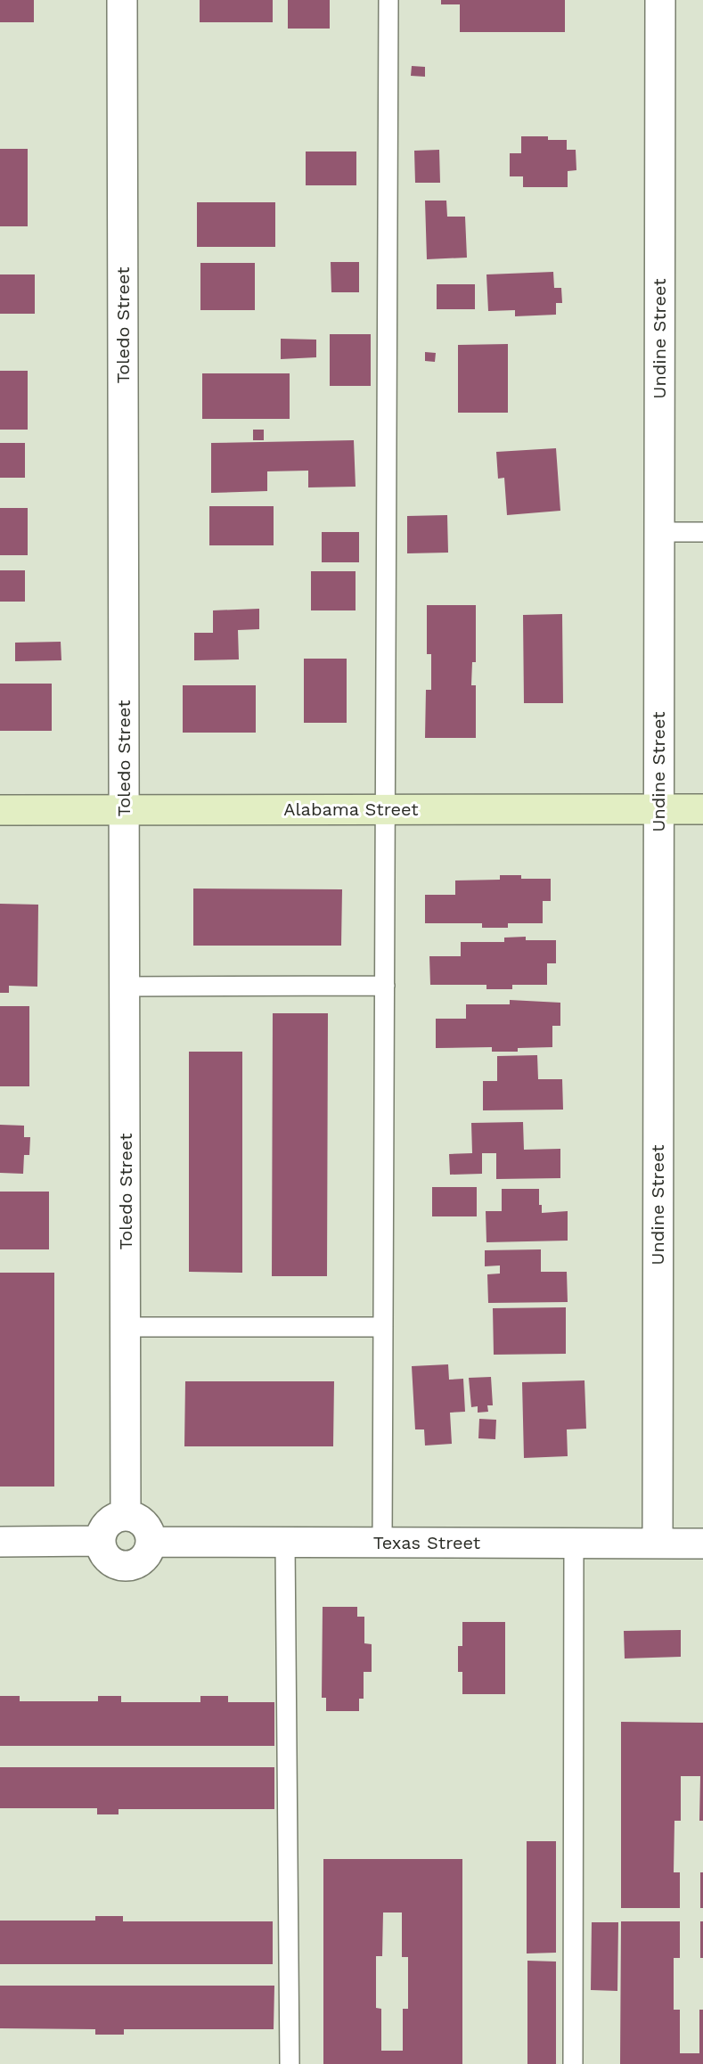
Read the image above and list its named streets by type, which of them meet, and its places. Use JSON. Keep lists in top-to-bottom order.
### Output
{
  "streets": {
    "main road": ["Alabama Street"],
    "street": ["Toledo Street", "Undine Street", "Texas Street"]
  },
  "crossings": [
    ["Toledo Street", "Alabama Street"],
    ["Toledo Street", "Texas Street"],
    ["Undine Street", "Alabama Street"],
    ["Undine Street", "Texas Street"]
  ]
}
